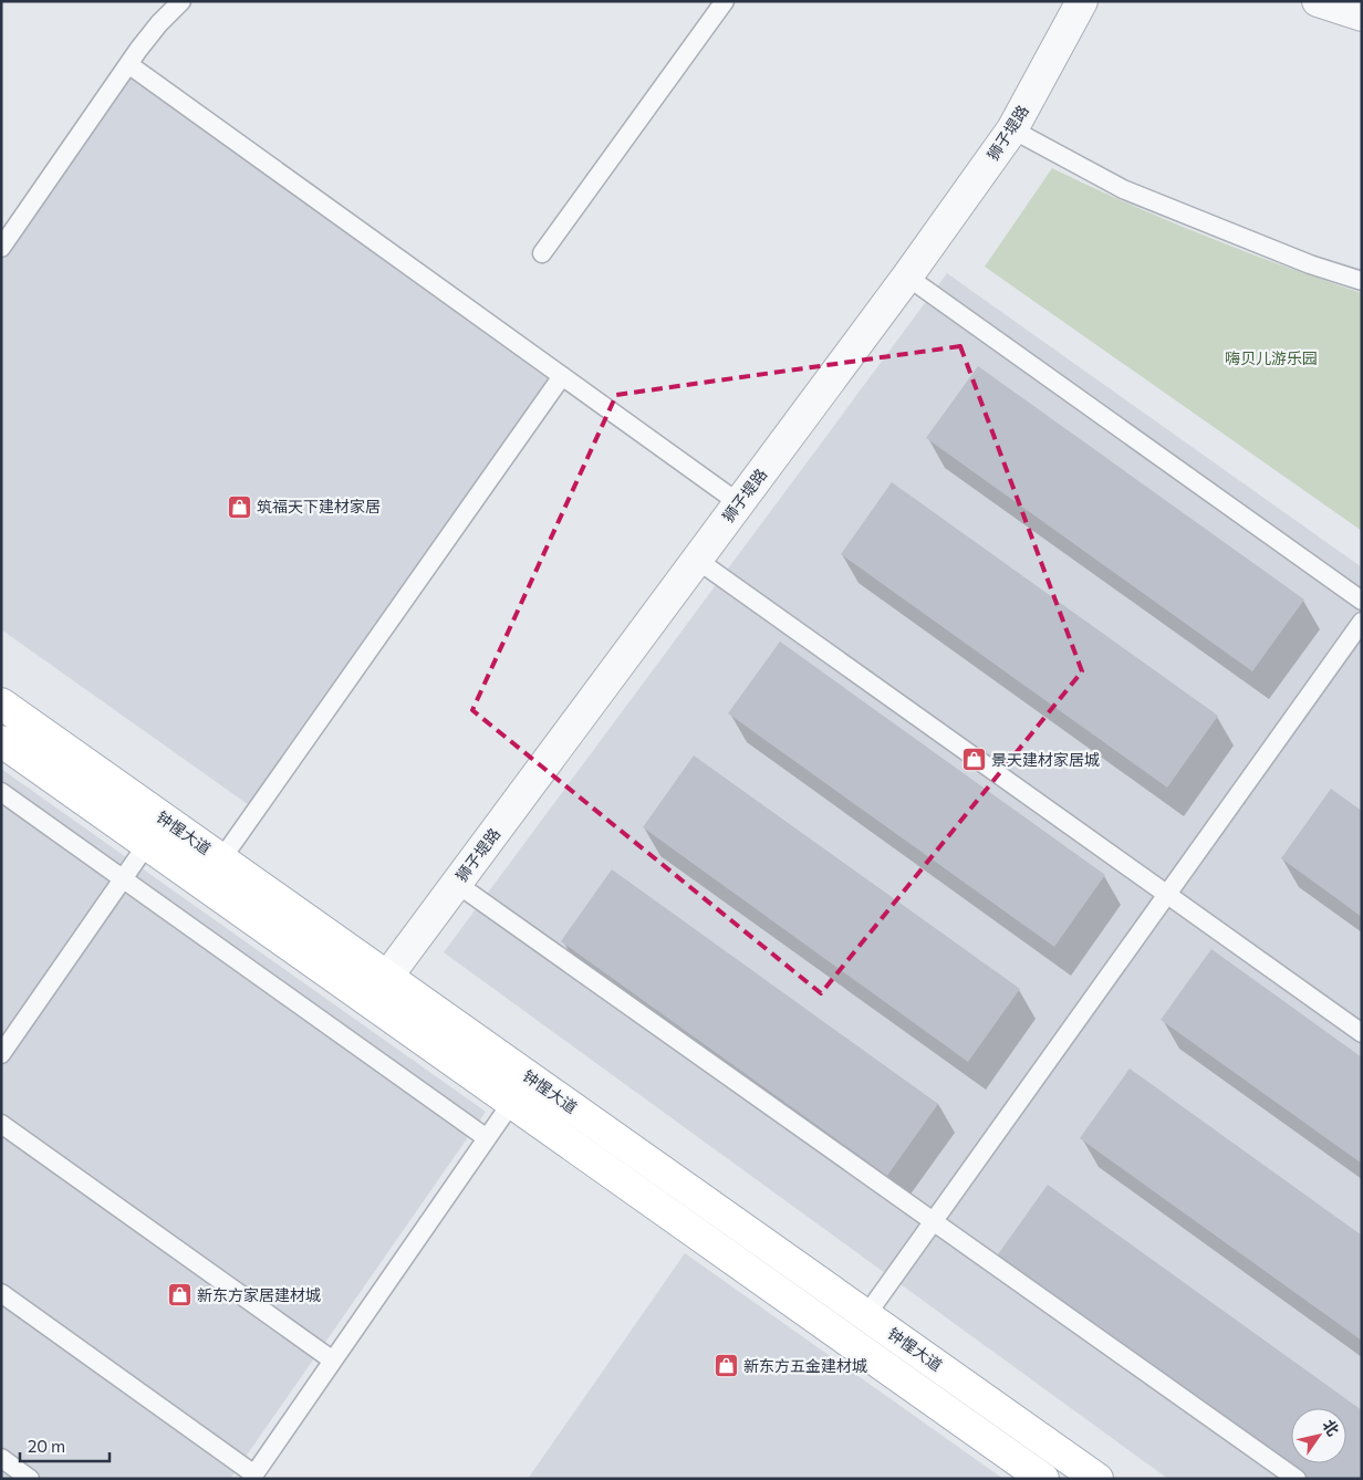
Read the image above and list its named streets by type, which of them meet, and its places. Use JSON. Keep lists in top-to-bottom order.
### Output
{
  "streets": {
    "main road": ["钟惺大道"],
    "street": ["狮子堤路"]
  },
  "crossings": [
    ["狮子堤路", "钟惺大道"]
  ],
  "parks": ["嗨贝儿游乐园"],
  "places": {
    "shop": [
      "筑福天下建材家居",
      "景天建材家居城",
      "新东方家居建材城",
      "新东方五金建材城"
    ]
  },
  "scale_bar": "20 m",
  "north": "top right"
}
